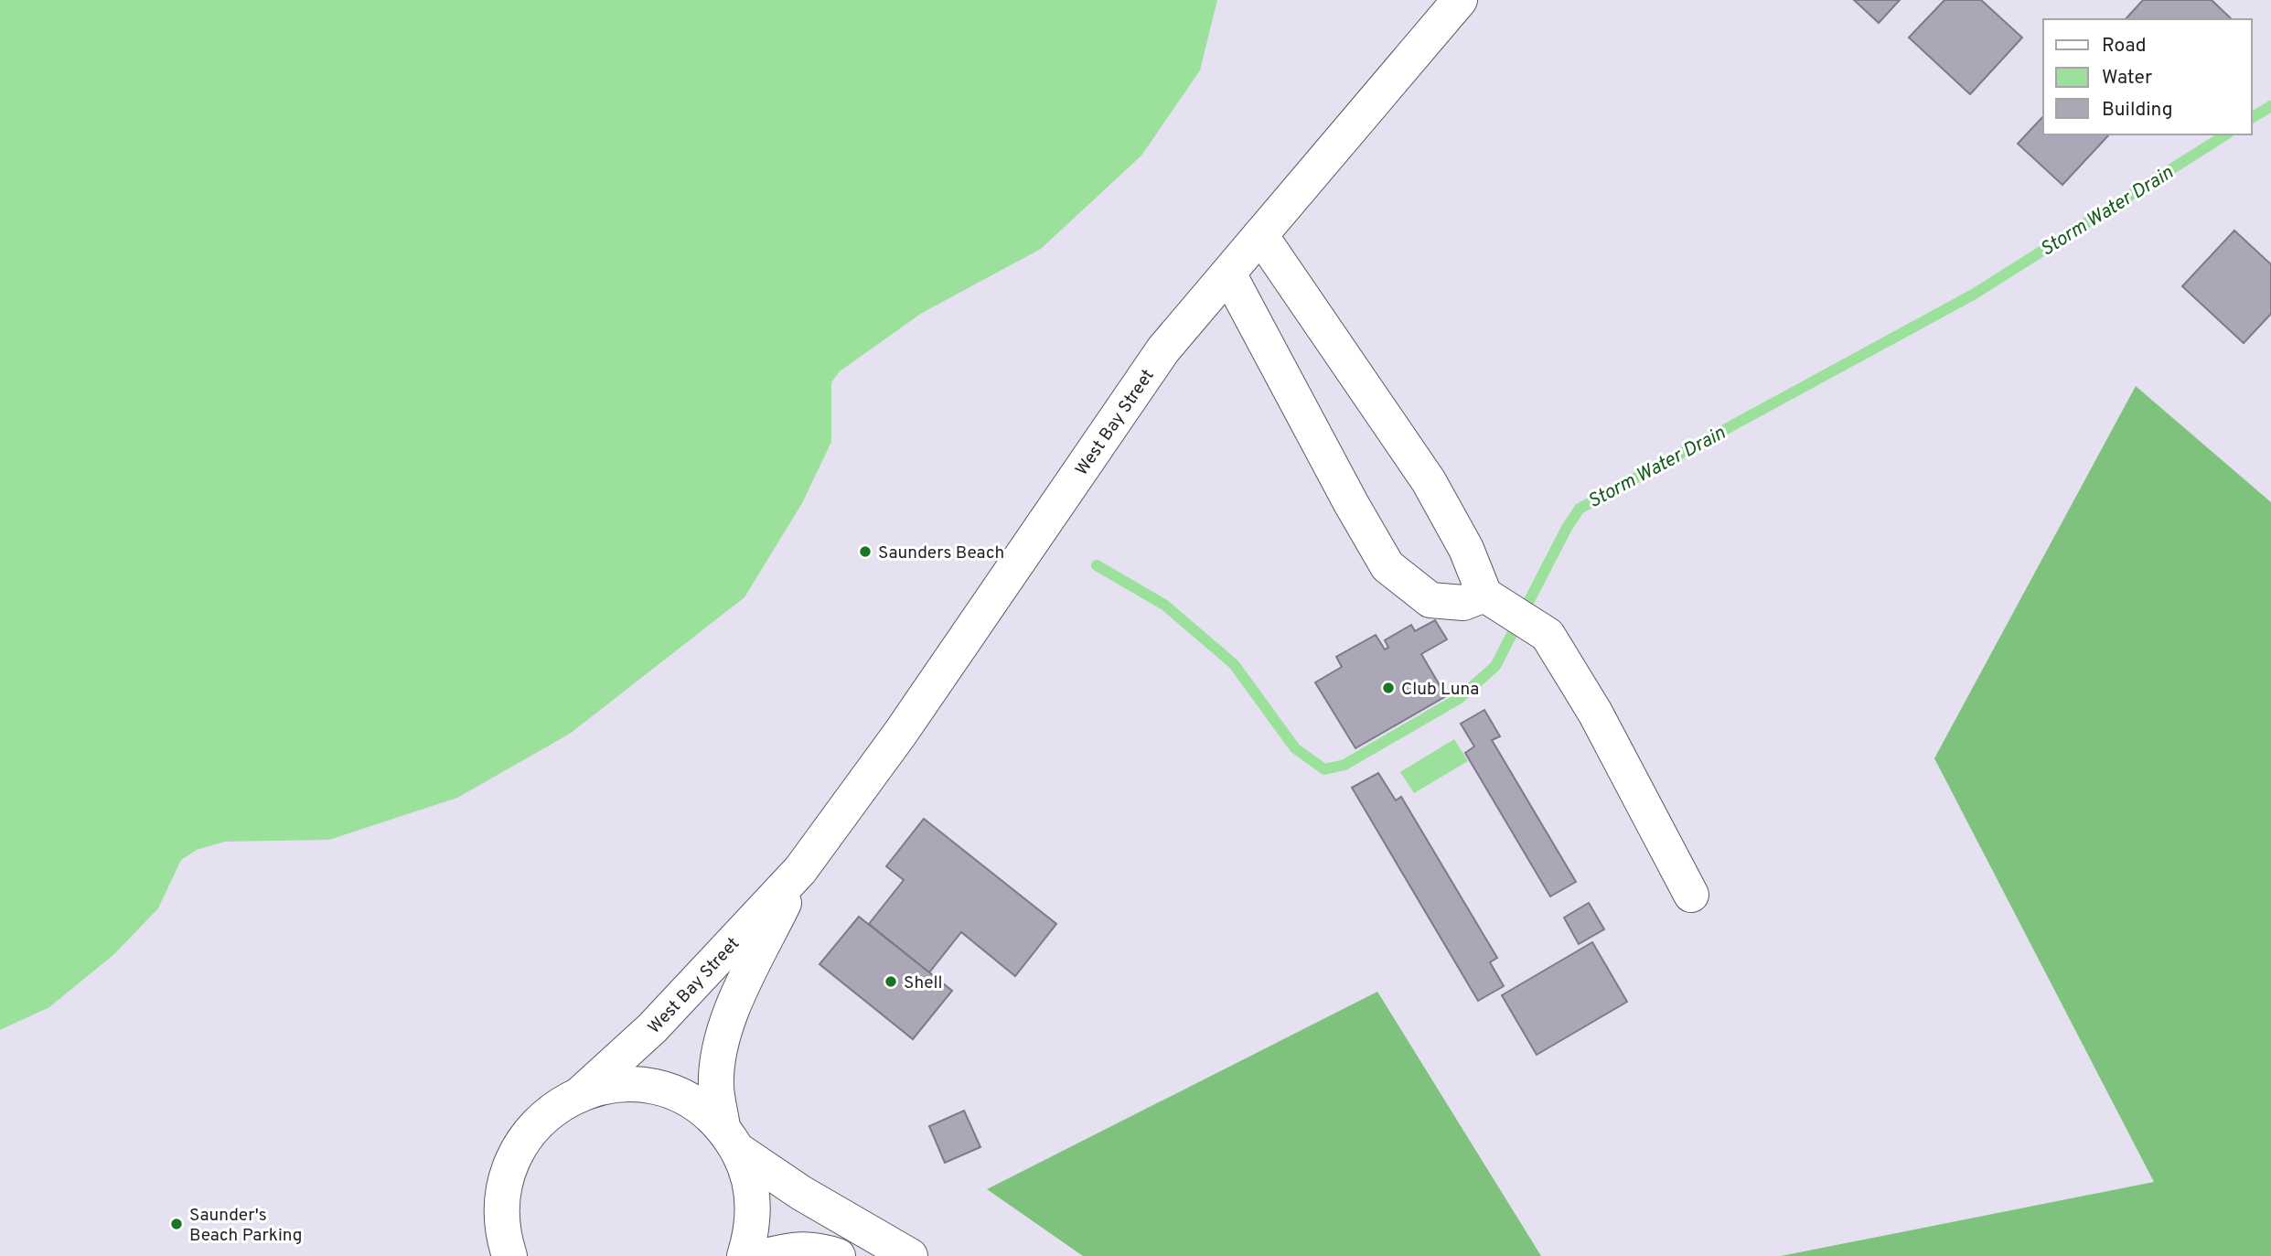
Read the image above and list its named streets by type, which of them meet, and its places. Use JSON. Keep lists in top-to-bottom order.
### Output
{
  "streets": {
    "main road": ["West Bay Street"]
  },
  "water": ["Storm Water Drain"],
  "places": [
    "Saunders Beach",
    "Club Luna",
    "Shell",
    "Saunder's Beach Parking"
  ],
  "legend": ["Road", "Water", "Building"]
}
